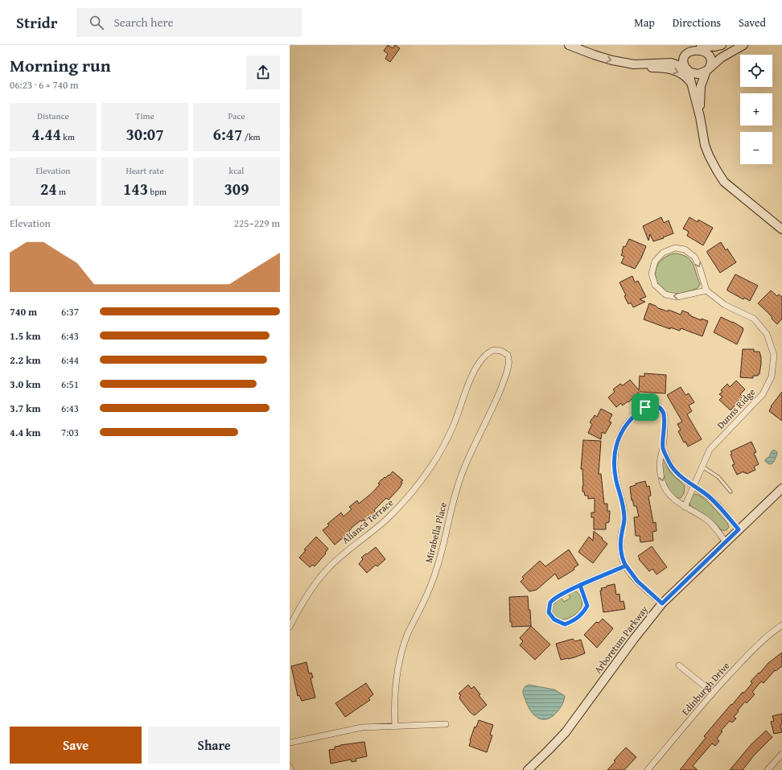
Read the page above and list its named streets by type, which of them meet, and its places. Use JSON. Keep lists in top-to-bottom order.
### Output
{
  "streets": {
    "street": [
      "Dunns Ridge",
      "Alianca Terrace",
      "Mirabella Place",
      "Arboretum Parkway",
      "Edinburgh Drive"
    ]
  },
  "crossings": [
    ["Alianca Terrace", "Mirabella Place"]
  ],
  "page": {
    "header": "Stridr",
    "search": "Search here",
    "nav": ["Map", "Directions", "Saved"],
    "heading": ["Morning run", "06:23 · 6 × 740 m"],
    "map_buttons": ["+", "−"],
    "stats": [
      ["Distance", "4.44 km"],
      ["Time", "30:07"],
      ["Pace", "6:47 /km"],
      ["Elevation", "24 m"],
      ["Heart rate", "143 bpm"],
      ["kcal", "309"]
    ],
    "chart": ["Elevation", "225–229 m"],
    "list": [
      {
        "name": "740 m",
        "note": "6:37"
      },
      {
        "name": "1.5 km",
        "note": "6:43"
      },
      {
        "name": "2.2 km",
        "note": "6:44"
      },
      {
        "name": "3.0 km",
        "note": "6:51"
      },
      {
        "name": "3.7 km",
        "note": "6:43"
      },
      {
        "name": "4.4 km",
        "note": "7:03"
      }
    ],
    "buttons": ["Save", "Share"]
  }
}
